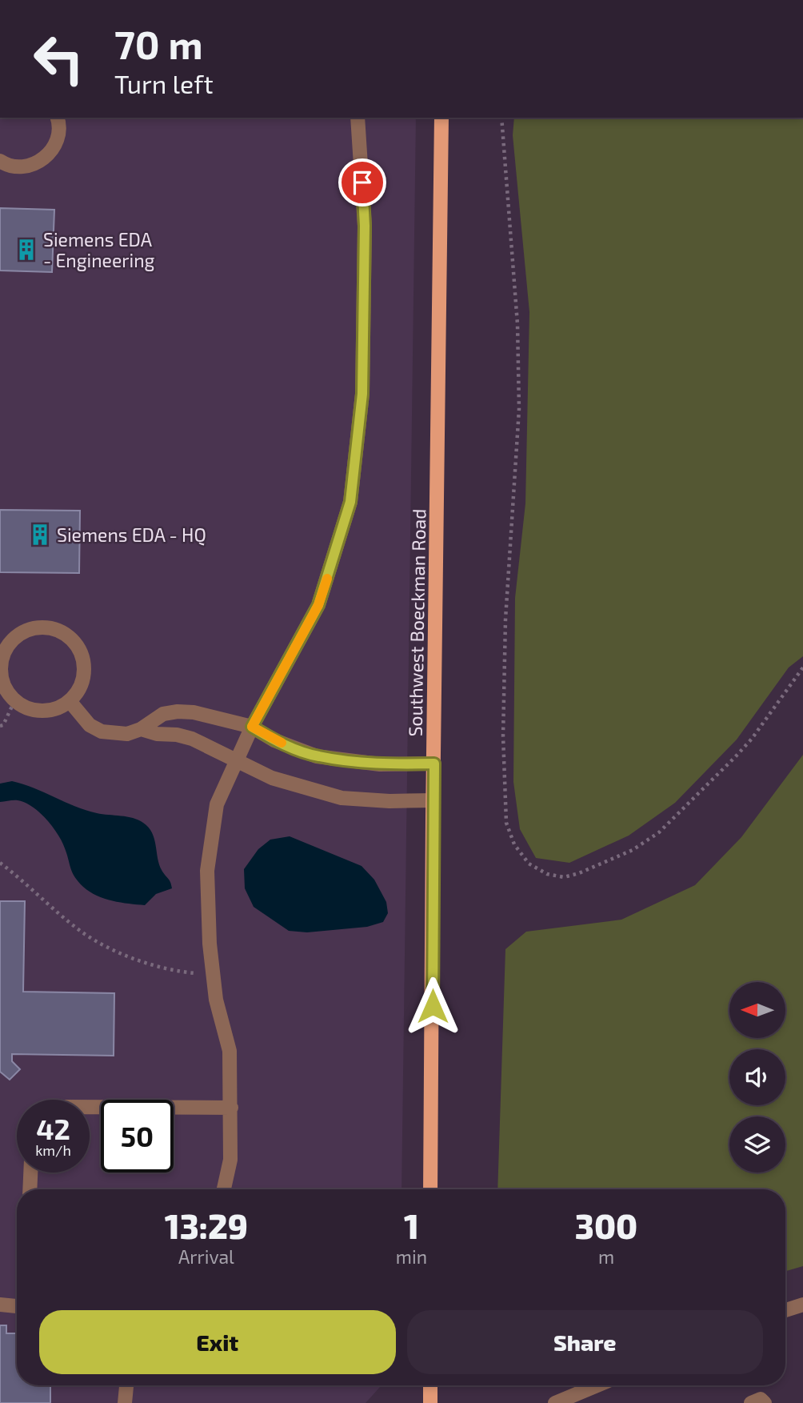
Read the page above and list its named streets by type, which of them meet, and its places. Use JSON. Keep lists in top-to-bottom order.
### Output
{
  "streets": {
    "main road": ["Southwest Boeckman Road"]
  },
  "places": {
    "building": ["Siemens EDA - Engineering", "Siemens EDA - HQ"]
  },
  "north": "left",
  "page": {
    "turn": ["70 m", "Turn left"],
    "speed": "42 km/h",
    "limit": "50",
    "eta": [
      "13:29",
      "Arrival",
      "1",
      "min",
      "300",
      "m"
    ],
    "buttons": ["Exit", "Share"]
  }
}
